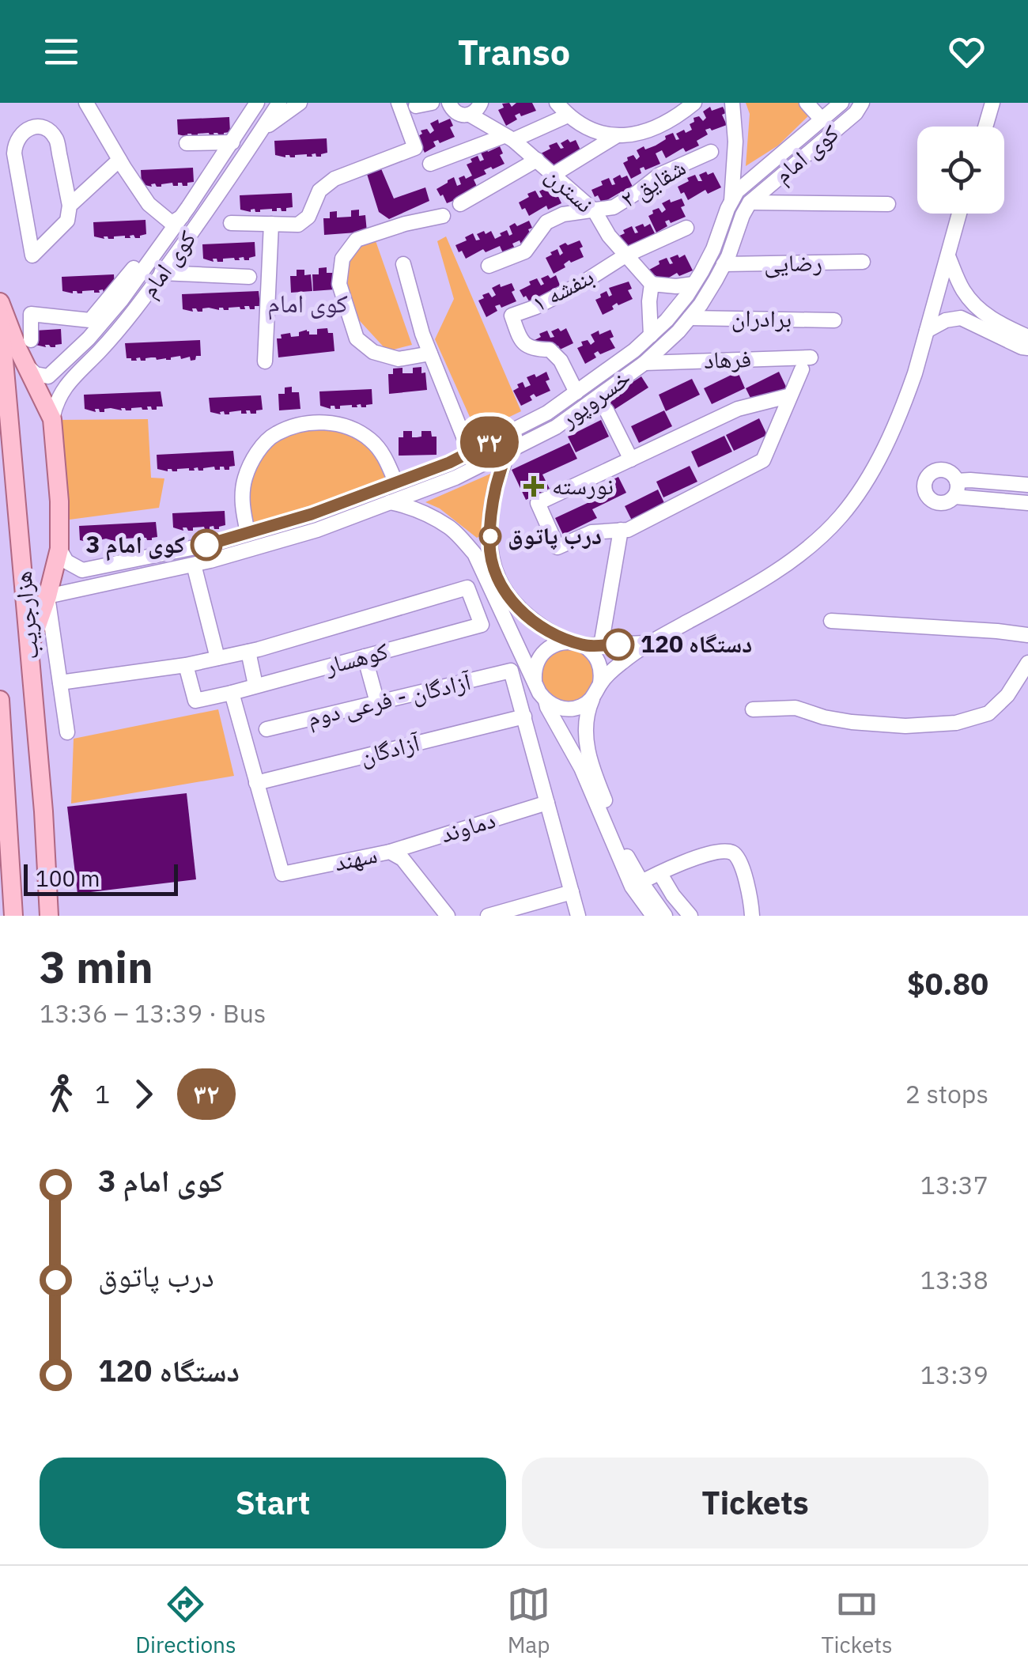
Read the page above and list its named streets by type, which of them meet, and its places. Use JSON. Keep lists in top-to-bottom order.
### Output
{
  "streets": {
    "main road": ["هزارجریب"],
    "street": [
      "کوی امام",
      "شقایق ۲",
      "نسترن",
      "رضایی",
      "بنفشه ۱",
      "برادران",
      "فرهاد",
      "خسروپور",
      "کوهسار",
      "آزادگان - فرعی دوم",
      "آزادگان",
      "دماوند",
      "سهند"
    ]
  },
  "crossings": [
    ["کوی امام", "خسروپور"],
    ["شقایق ۲", "نسترن"],
    ["نسترن", "بنفشه ۱"],
    ["رضایی", "خسروپور"],
    ["بنفشه ۱", "خسروپور"],
    ["برادران", "خسروپور"],
    ["فرهاد", "خسروپور"],
    ["آزادگان - فرعی دوم", "آزادگان"],
    ["آزادگان", "سهند"],
    ["دماوند", "سهند"]
  ],
  "districts": ["کوی امام"],
  "places": {
    "health": ["نورسته"],
    "other": ["درب پاتوق", "کوی امام 3", "120 دستگاه"]
  },
  "lines": ["bus line ۳۲"],
  "scale_bar": "100 m",
  "page": {
    "header": "Transo",
    "on_map": "۳۲",
    "scale": "100 m",
    "heading": ["3 min", "13:36 – 13:39 · Bus", "$0.80"],
    "legs": ["1", "۳۲", "2 stops"],
    "list": [
      {
        "name": "کوی امام 3",
        "value": "13:37"
      },
      {
        "name": "درب پاتوق",
        "value": "13:38"
      },
      {
        "name": "120 دستگاه",
        "value": "13:39"
      }
    ],
    "buttons": ["Start", "Tickets"],
    "tabs": ["Directions", "Map", "Tickets"]
  }
}
